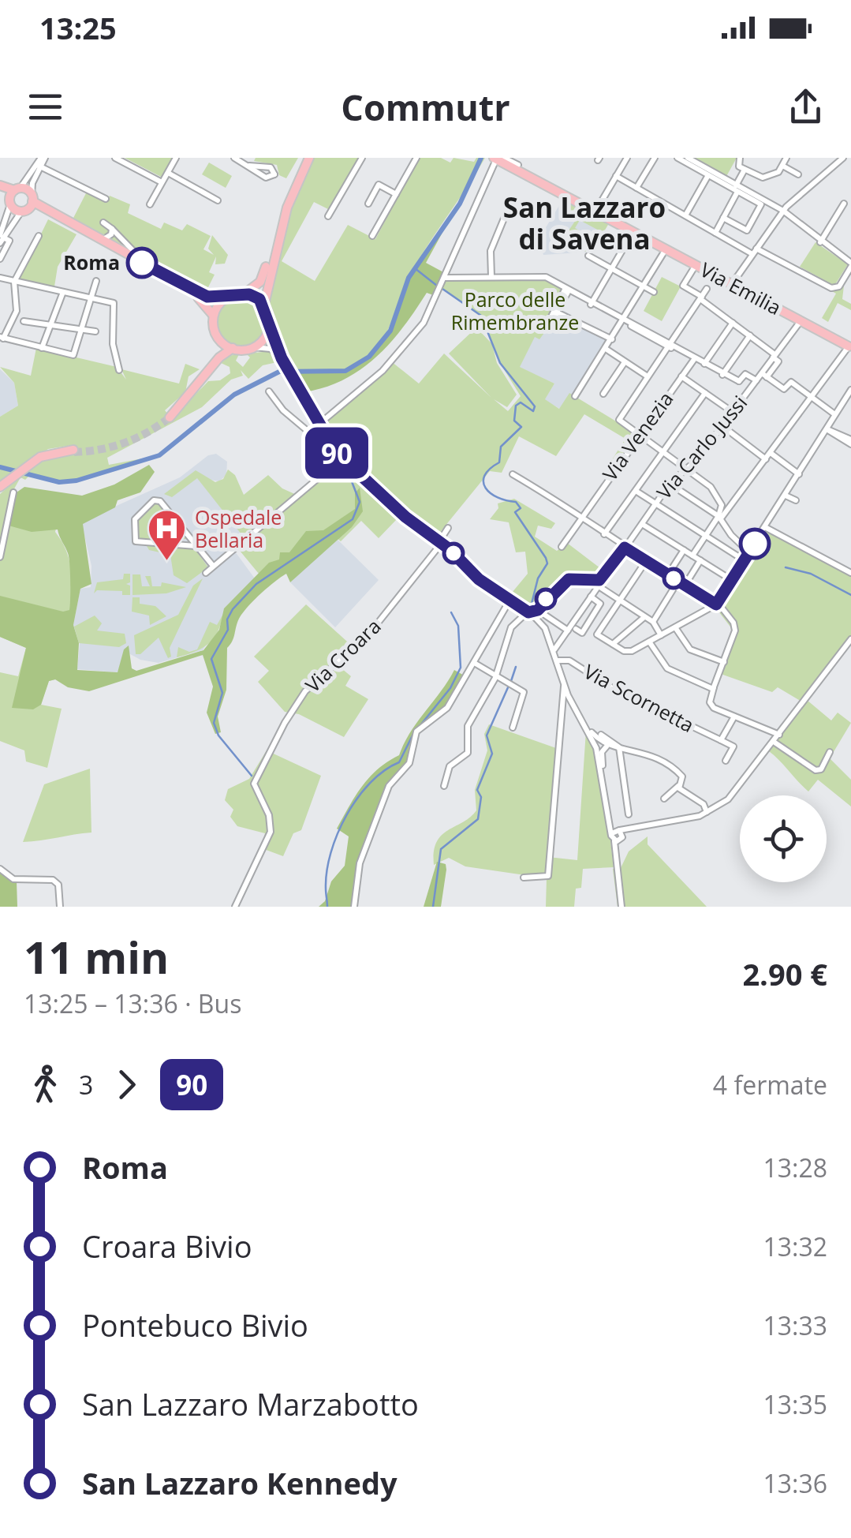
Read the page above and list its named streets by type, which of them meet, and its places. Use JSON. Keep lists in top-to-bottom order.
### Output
{
  "streets": {
    "main road": ["Via Emilia"],
    "street": [
      "Via Venezia",
      "Via Carlo Jussi",
      "Via Croara",
      "Via Scornetta"
    ]
  },
  "crossings": [
    ["Via Emilia", "Via Carlo Jussi"]
  ],
  "districts": ["San Lazzaro di Savena"],
  "parks": ["Parco delle Rimembranze"],
  "places": {
    "other": ["Roma"],
    "hospital": ["Ospedale Bellaria"]
  },
  "lines": ["bus line 90"],
  "page": {
    "status": "13:25",
    "header": "Commutr",
    "on_map": "90",
    "heading": ["11 min", "13:25 – 13:36 · Bus", "2.90 €"],
    "legs": ["3", "90", "4 fermate"],
    "list": [
      {
        "name": "Roma",
        "value": "13:28"
      },
      {
        "name": "Croara Bivio",
        "value": "13:32"
      },
      {
        "name": "Pontebuco Bivio",
        "value": "13:33"
      },
      {
        "name": "San Lazzaro Marzabotto",
        "value": "13:35"
      },
      {
        "name": "San Lazzaro Kennedy",
        "value": "13:36"
      }
    ]
  }
}
